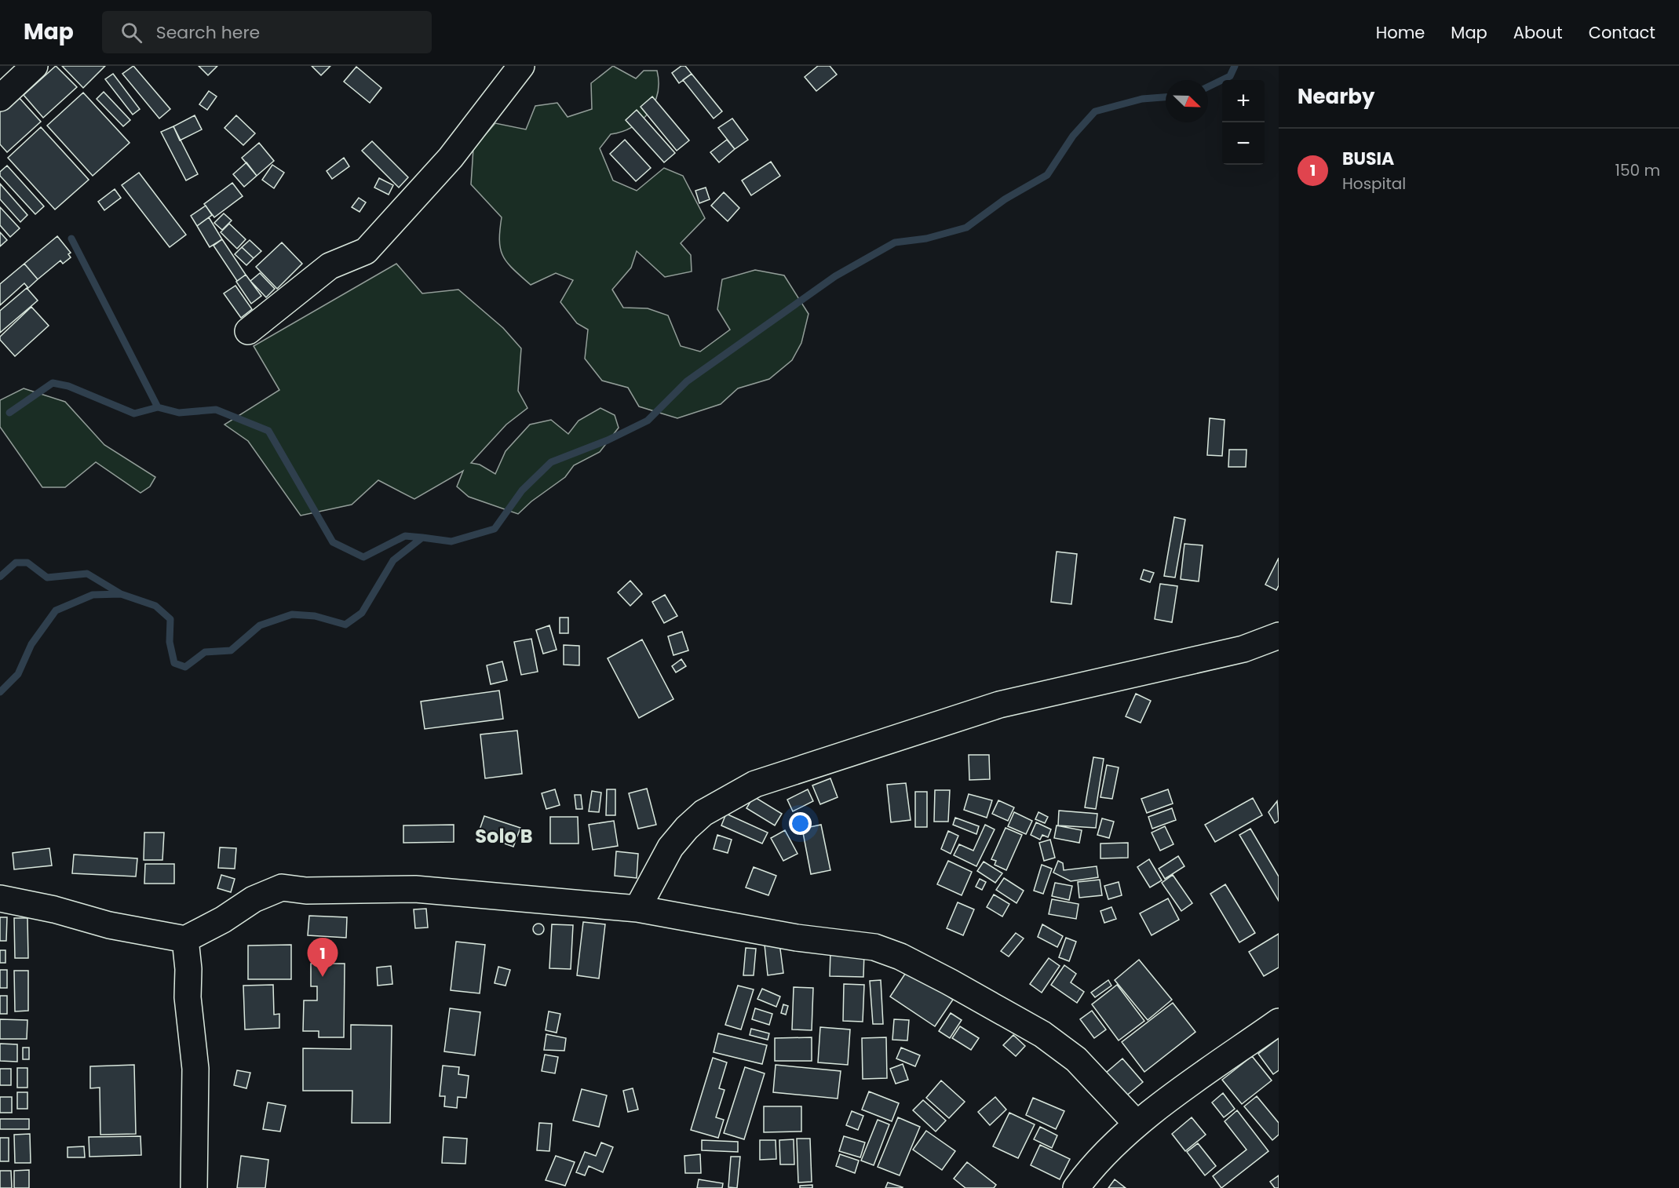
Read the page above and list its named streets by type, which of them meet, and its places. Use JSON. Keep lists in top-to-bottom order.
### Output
{
  "districts": ["Solo B"],
  "north": "bottom right",
  "page": {
    "header": "Map",
    "search": "Search here",
    "nav": [
      "Home",
      "Map",
      "About",
      "Contact"
    ],
    "heading": "Nearby",
    "map_buttons": ["+", "−"],
    "list": [
      {
        "mark": "1",
        "name": "BUSIA",
        "note": "Hospital",
        "value": "150 m"
      }
    ],
    "pins": "1"
  }
}
